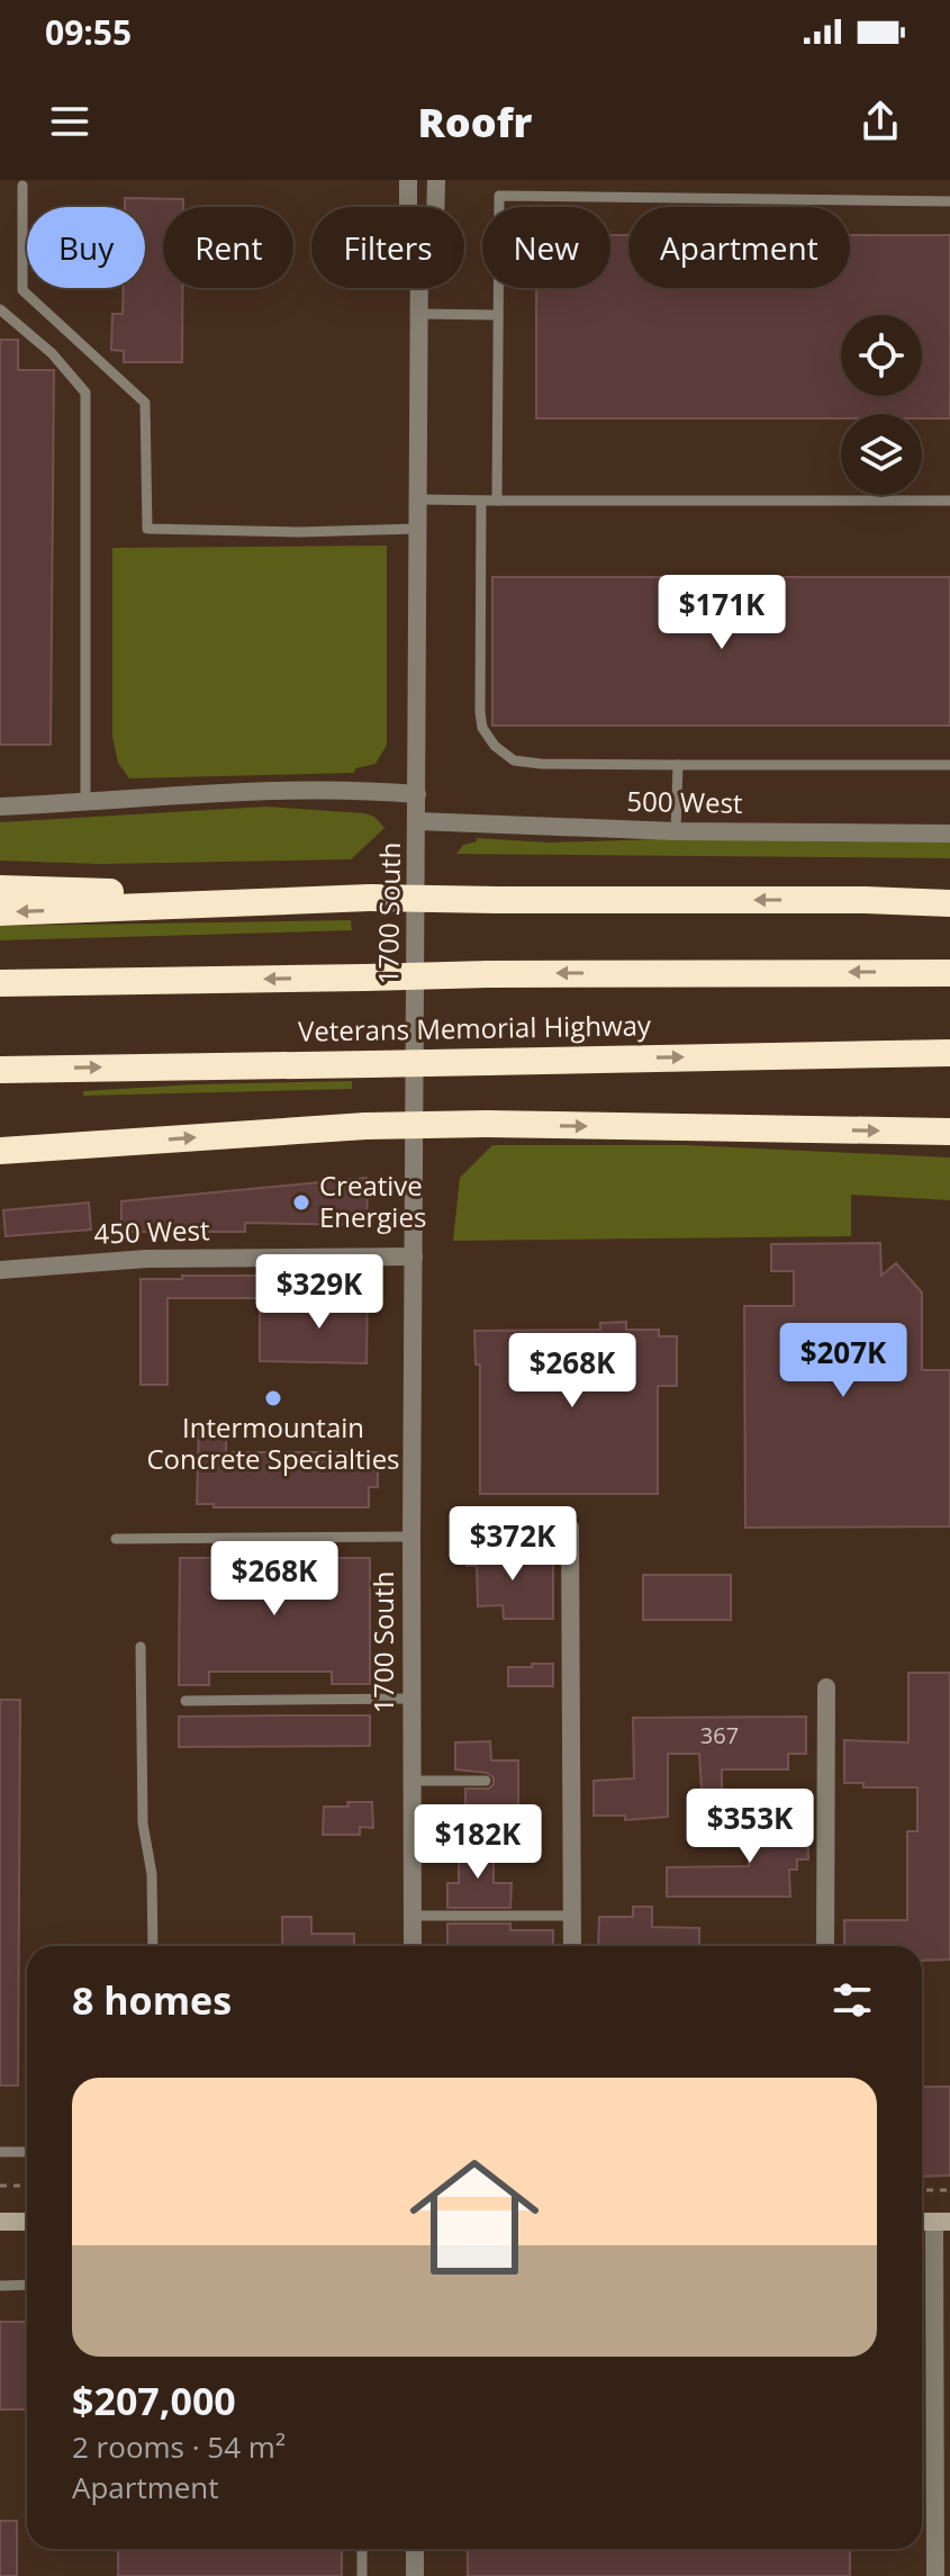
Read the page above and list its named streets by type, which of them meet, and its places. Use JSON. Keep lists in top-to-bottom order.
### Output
{
  "streets": {
    "highway": ["Veterans Memorial Highway"],
    "street": ["500 West", "1700 South", "450 West"]
  },
  "crossings": [
    ["500 West", "1700 South"],
    ["1700 South", "450 West"]
  ],
  "places": ["Creative Energies", "Intermountain Concrete Specialties"],
  "house_numbers": ["367"],
  "page": {
    "status": "09:55",
    "header": "Roofr",
    "chip": [
      "Buy",
      "Rent",
      "Filters",
      "New",
      "Apartment"
    ],
    "price": [
      "$171K",
      "$329K",
      "$207K",
      "$268K",
      "$372K",
      "$268K",
      "$353K",
      "$182K"
    ],
    "heading": "8 homes",
    "list": [
      {
        "name": "$207,000",
        "note": "2 rooms · 54 m² · Apartment"
      }
    ]
  }
}
